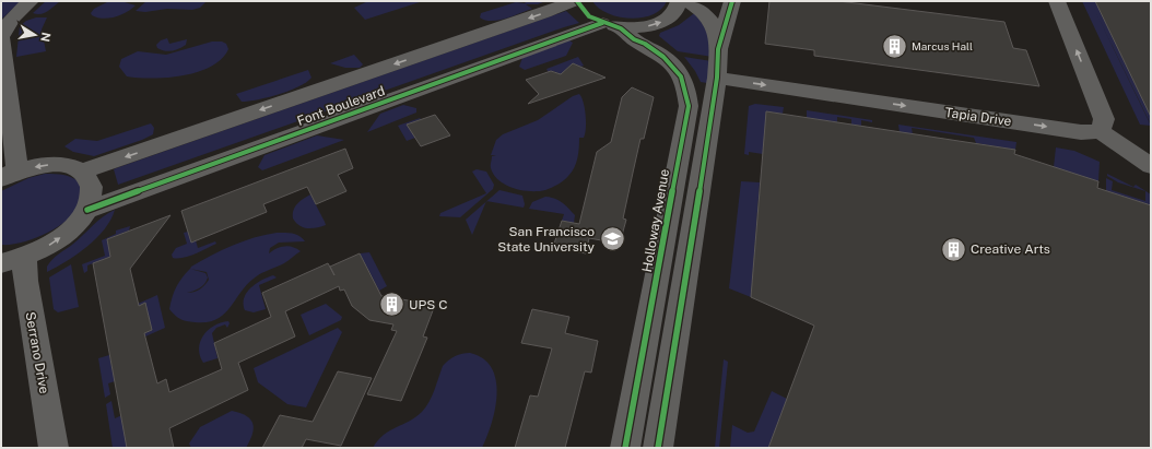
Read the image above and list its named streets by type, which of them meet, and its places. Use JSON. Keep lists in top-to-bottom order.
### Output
{
  "streets": {
    "street": [
      "Font Boulevard",
      "Tapia Drive",
      "Holloway Avenue",
      "Serrano Drive"
    ]
  },
  "crossings": [
    ["Font Boulevard", "Holloway Avenue"]
  ],
  "one_way": ["Tapia Drive"],
  "places": {
    "building": ["Marcus Hall", "Creative Arts", "UPS C"],
    "school or university": ["San Francisco State University"]
  },
  "north": "right"
}
